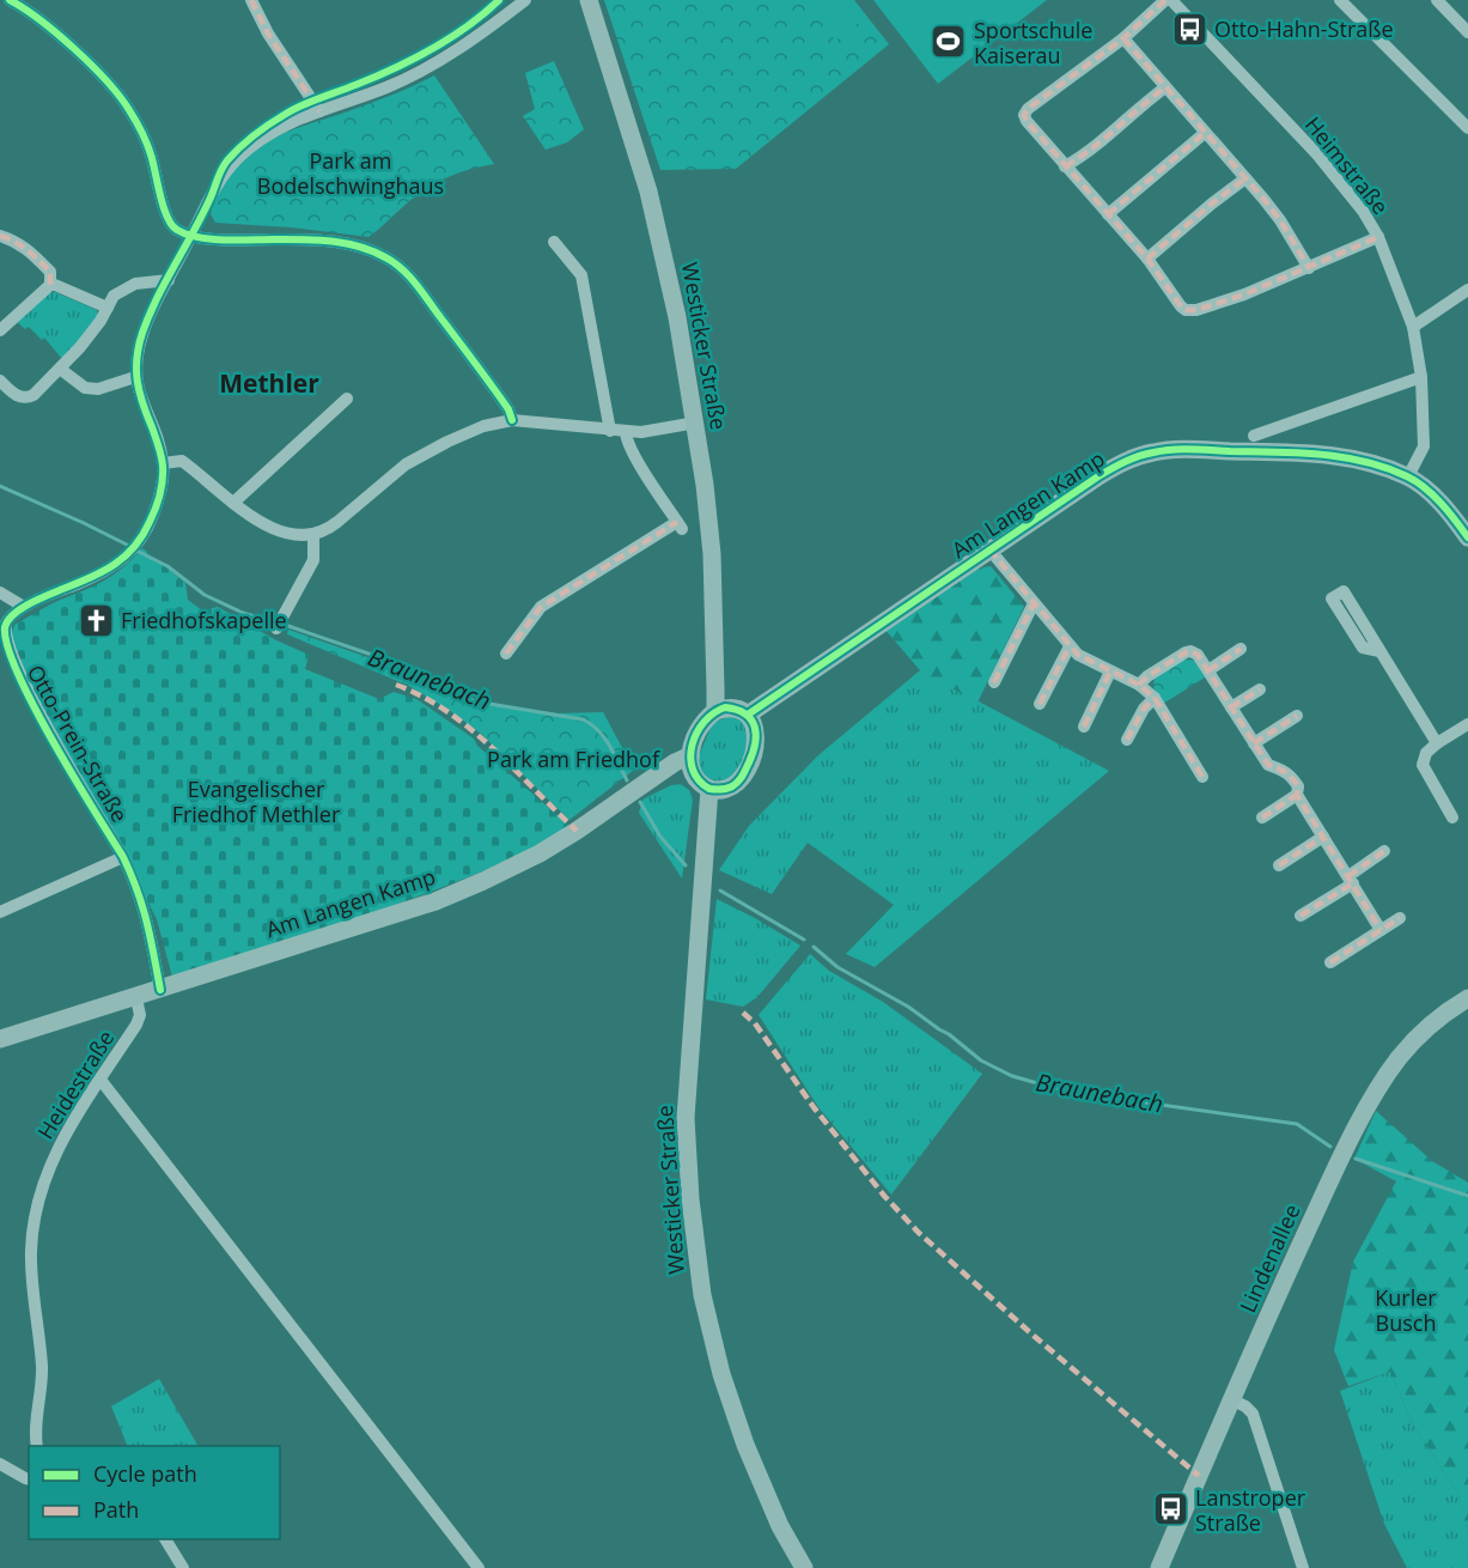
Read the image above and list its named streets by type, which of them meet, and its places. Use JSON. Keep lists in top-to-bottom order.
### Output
{
  "streets": {
    "street": [
      "Heimstraße",
      "Westicker Straße",
      "Am Langen Kamp",
      "Otto-Prein-Straße",
      "Heidestraße",
      "Lindenallee"
    ]
  },
  "crossings": [
    ["Heimstraße", "Am Langen Kamp"],
    ["Westicker Straße", "Am Langen Kamp"],
    ["Am Langen Kamp", "Otto-Prein-Straße"],
    ["Am Langen Kamp", "Heidestraße"]
  ],
  "districts": ["Methler"],
  "water": ["Braunebach"],
  "parks": [
    "Park am Bodelschwinghaus",
    "Park am Friedhof",
    "Evangelischer Friedhof Methler",
    "Kurler Busch"
  ],
  "places": {
    "bus stop": ["Otto-Hahn-Straße", "Lanstroper Straße"],
    "sports": ["Sportschule Kaiserau"],
    "church": ["Friedhofskapelle"]
  },
  "legend": ["Cycle path", "Path"]
}
